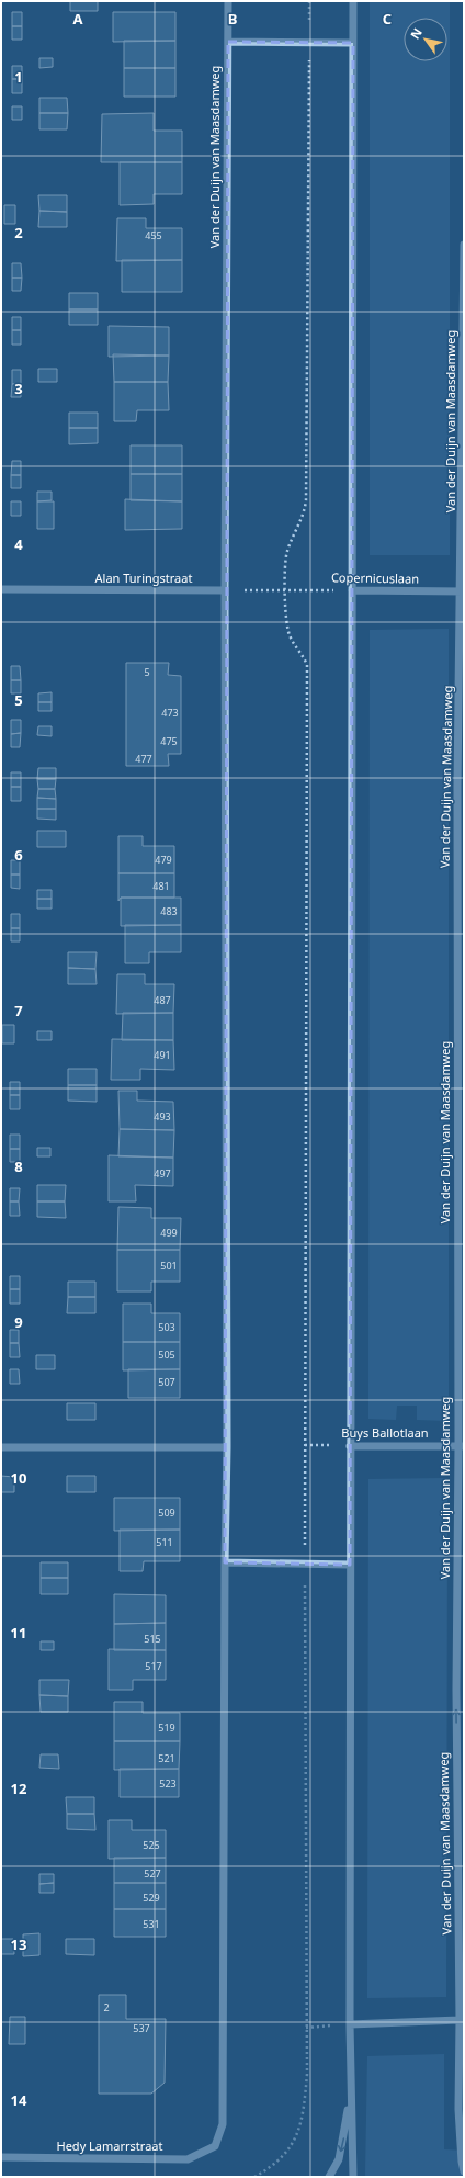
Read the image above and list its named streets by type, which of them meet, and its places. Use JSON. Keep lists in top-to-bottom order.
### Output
{
  "streets": {
    "street": [
      "Van der Duijn van Maasdamweg",
      "Alan Turingstraat",
      "Copernicuslaan",
      "Buys Ballotlaan",
      "Hedy Lamarrstraat"
    ]
  },
  "crossings": [
    ["Van der Duijn van Maasdamweg", "Alan Turingstraat"],
    ["Van der Duijn van Maasdamweg", "Copernicuslaan"],
    ["Van der Duijn van Maasdamweg", "Buys Ballotlaan"],
    ["Van der Duijn van Maasdamweg", "Hedy Lamarrstraat"]
  ],
  "house_numbers": [
    "455",
    "5",
    "473",
    "475",
    "477",
    "479",
    "481",
    "483",
    "487",
    "491",
    "493",
    "497",
    "499",
    "501",
    "503",
    "505",
    "507",
    "509",
    "511",
    "515",
    "517",
    "519",
    "521",
    "523",
    "525",
    "527",
    "529",
    "531",
    "2",
    "537"
  ],
  "north": "top left",
  "grid": {
    "columns": ["A", "B", "C"],
    "rows": [
      "1",
      "2",
      "3",
      "4",
      "5",
      "6",
      "7",
      "8",
      "9",
      "10",
      "11",
      "12",
      "13",
      "14"
    ]
  }
}
